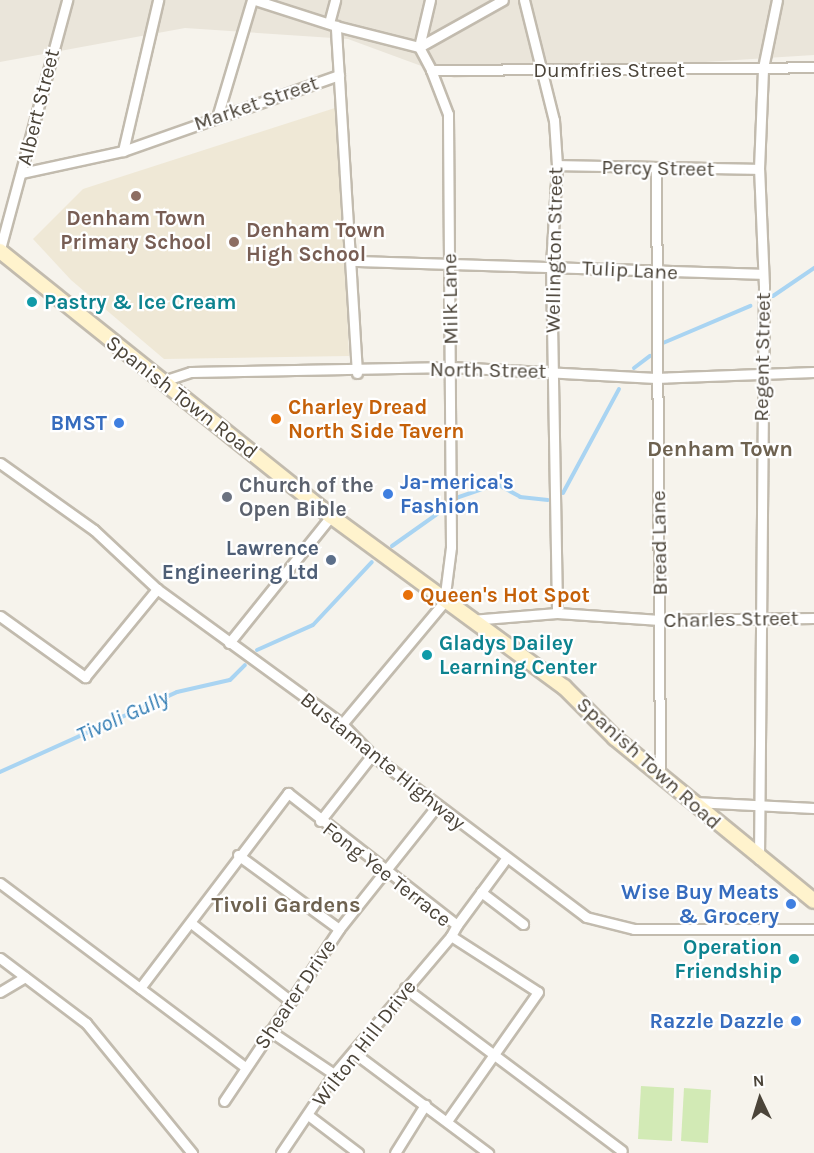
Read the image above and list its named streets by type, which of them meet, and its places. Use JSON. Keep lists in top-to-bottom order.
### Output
{
  "streets": {
    "main road": ["Spanish Town Road"],
    "street": [
      "Dumfries Street",
      "Market Street",
      "Albert Street",
      "Percy Street",
      "Wellington Street",
      "Tulip Lane",
      "Milk Lane",
      "Regent Street",
      "North Street",
      "Bread Lane",
      "Charles Street",
      "Bustamante Highway",
      "Fong Yee Terrace",
      "Shearer Drive",
      "Wilton Hill Drive"
    ]
  },
  "crossings": [
    ["Dumfries Street", "Wellington Street"],
    ["Dumfries Street", "Milk Lane"],
    ["Dumfries Street", "Regent Street"],
    ["Market Street", "Albert Street"],
    ["Albert Street", "Spanish Town Road"],
    ["Percy Street", "Wellington Street"],
    ["Percy Street", "Regent Street"],
    ["Percy Street", "Bread Lane"],
    ["Wellington Street", "Tulip Lane"],
    ["Wellington Street", "North Street"],
    ["Wellington Street", "Charles Street"],
    ["Tulip Lane", "Milk Lane"],
    ["Tulip Lane", "Regent Street"],
    ["Tulip Lane", "Bread Lane"],
    ["Milk Lane", "North Street"],
    ["Milk Lane", "Spanish Town Road"],
    ["Regent Street", "North Street"],
    ["Regent Street", "Spanish Town Road"],
    ["Regent Street", "Charles Street"],
    ["North Street", "Spanish Town Road"],
    ["North Street", "Bread Lane"],
    ["Spanish Town Road", "Bread Lane"],
    ["Spanish Town Road", "Charles Street"],
    ["Bread Lane", "Charles Street"],
    ["Bustamante Highway", "Shearer Drive"],
    ["Fong Yee Terrace", "Shearer Drive"],
    ["Fong Yee Terrace", "Wilton Hill Drive"]
  ],
  "districts": ["Denham Town", "Tivoli Gardens"],
  "water": ["Tivoli Gully"],
  "places": [
    "Denham Town Primary School",
    "Denham Town High School",
    "Pastry & Ice Cream",
    "Charley Dread North Side Tavern",
    "BMST",
    "Ja-merica's Fashion",
    "Church of the Open Bible",
    "Lawrence Engineering Ltd",
    "Queen's Hot Spot",
    "Gladys Dailey Learning Center",
    "Wise Buy Meats & Grocery",
    "Operation Friendship",
    "Razzle Dazzle"
  ],
  "north": "top"
}
